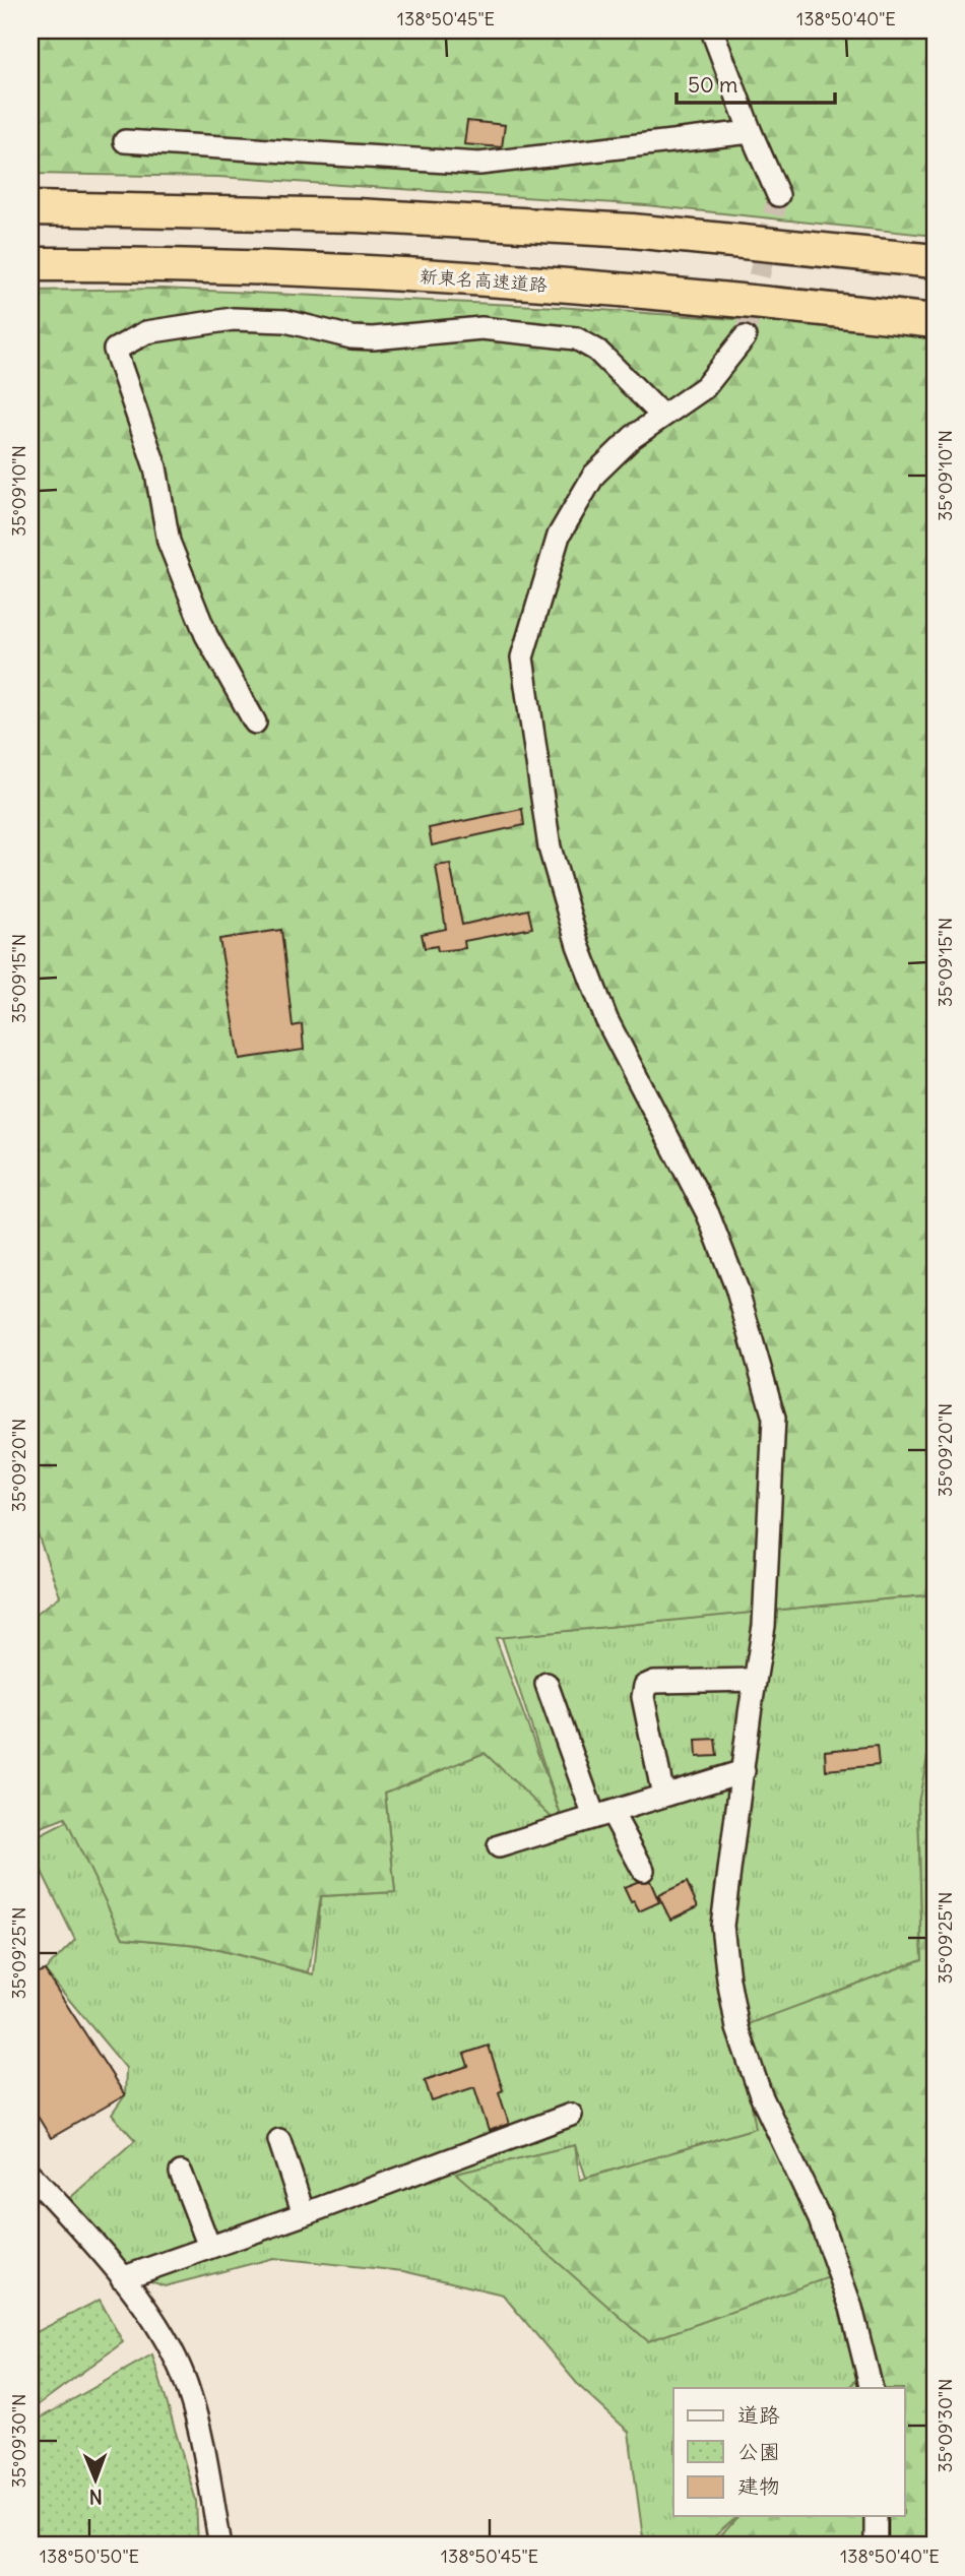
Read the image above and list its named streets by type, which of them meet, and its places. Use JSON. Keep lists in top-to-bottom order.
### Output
{
  "streets": {
    "highway": ["新東名高速道路"]
  },
  "legend": ["道路", "公園", "建物"],
  "scale_bar": "50 m",
  "north": "bottom",
  "coordinates": [
    "138°50'45\"E",
    "138°50'40\"E",
    "35°09'10\"N",
    "35°09'15\"N",
    "35°09'20\"N",
    "35°09'25\"N",
    "35°09'30\"N",
    "138°50'50\"E"
  ]
}
